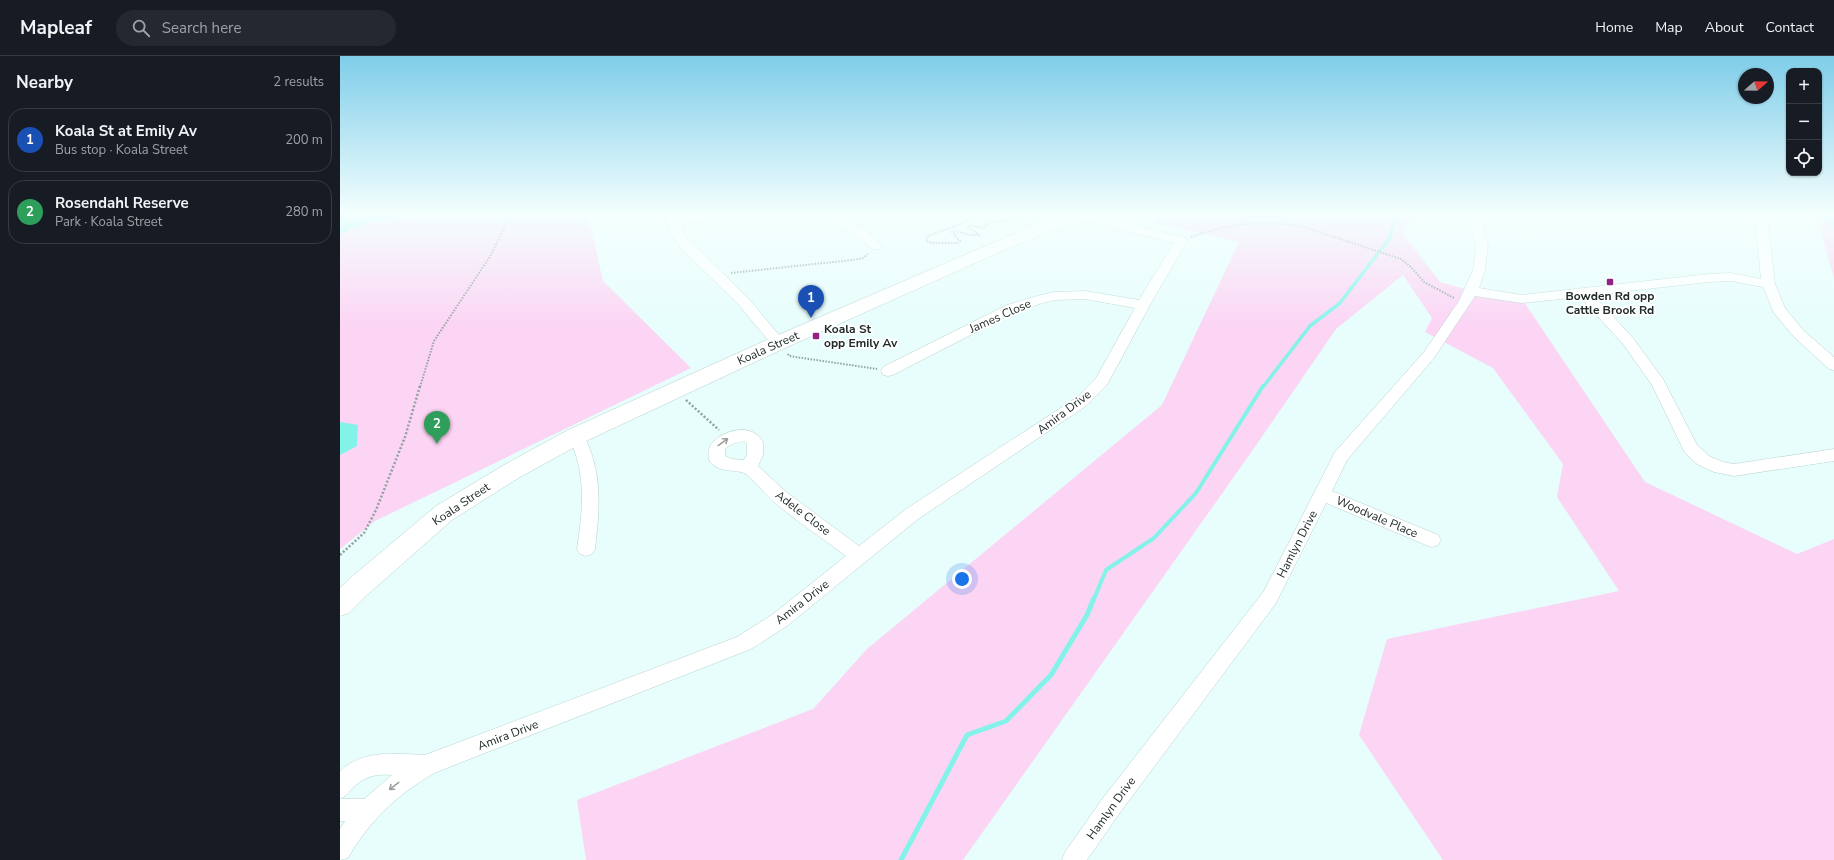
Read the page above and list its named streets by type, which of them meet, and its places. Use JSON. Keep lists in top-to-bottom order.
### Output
{
  "streets": {
    "street": [
      "James Close",
      "Koala Street",
      "Amira Drive",
      "Adele Close",
      "Woodvale Place",
      "Hamlyn Drive"
    ]
  },
  "crossings": [
    ["James Close", "Amira Drive"],
    ["Amira Drive", "Adele Close"],
    ["Woodvale Place", "Hamlyn Drive"]
  ],
  "places": {
    "transit": ["Bowden Rd opp Cattle Brook Rd", "Koala St opp Emily Av"]
  },
  "north": "right",
  "page": {
    "header": "Mapleaf",
    "search": "Search here",
    "nav": [
      "Home",
      "Map",
      "About",
      "Contact"
    ],
    "heading": ["Nearby", "2 results"],
    "map_buttons": ["+", "−"],
    "list": [
      {
        "mark": "1",
        "name": "Koala St at Emily Av",
        "note": "Bus stop · Koala Street",
        "value": "200 m"
      },
      {
        "mark": "2",
        "name": "Rosendahl Reserve",
        "note": "Park · Koala Street",
        "value": "280 m"
      }
    ],
    "pins": ["1", "2"]
  }
}
